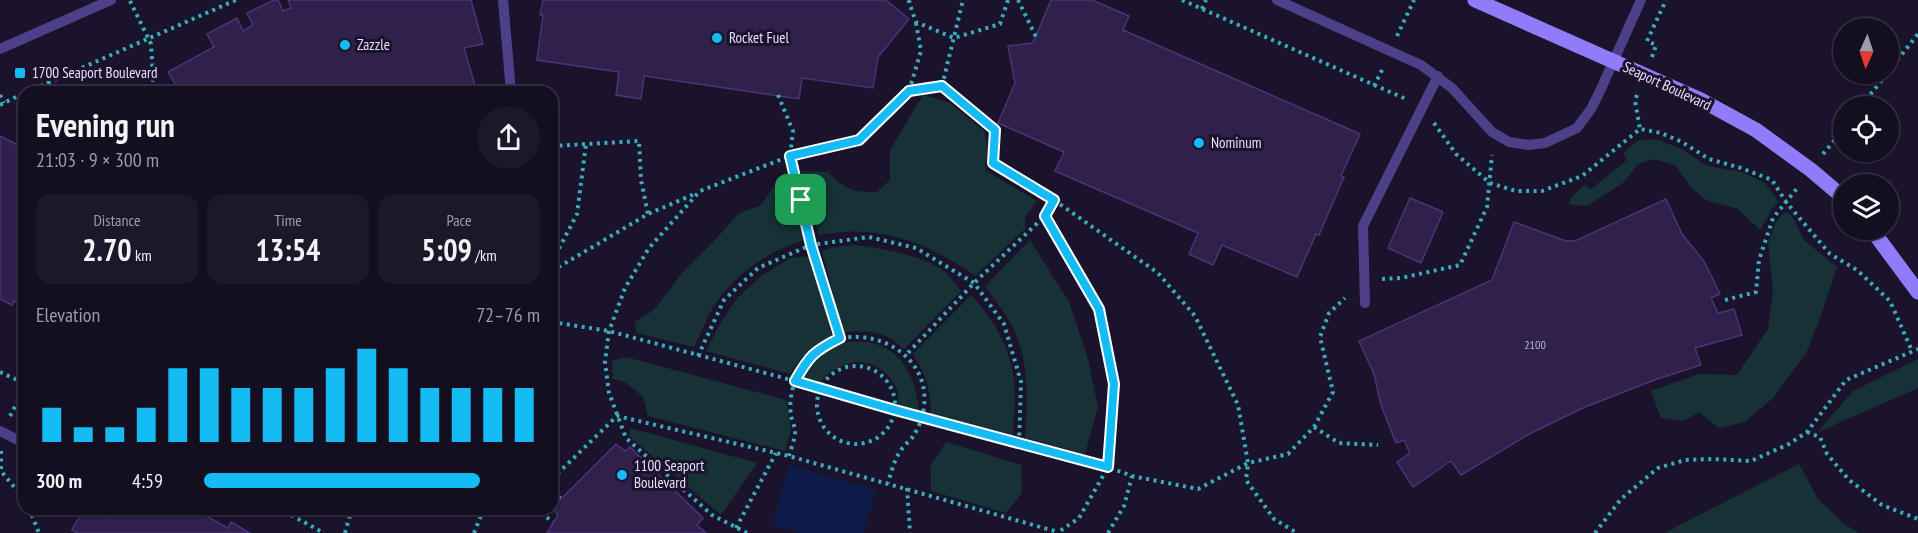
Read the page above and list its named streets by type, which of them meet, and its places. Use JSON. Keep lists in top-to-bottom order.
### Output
{
  "streets": {
    "main road": ["Seaport Boulevard"]
  },
  "places": {
    "other": [
      "Rocket Fuel",
      "Zazzle",
      "Nominum",
      "1100 Seaport Boulevard"
    ],
    "transit": ["1700 Seaport Boulevard"]
  },
  "house_numbers": ["2100"],
  "north": "bottom",
  "page": {
    "heading": ["Evening run", "21:03 · 9 × 300 m"],
    "stats": [
      ["Distance", "2.70 km"],
      ["Time", "13:54"],
      ["Pace", "5:09 /km"]
    ],
    "chart": ["Elevation", "72–76 m"],
    "list": [
      {
        "name": "300 m",
        "note": "4:59"
      }
    ]
  }
}
